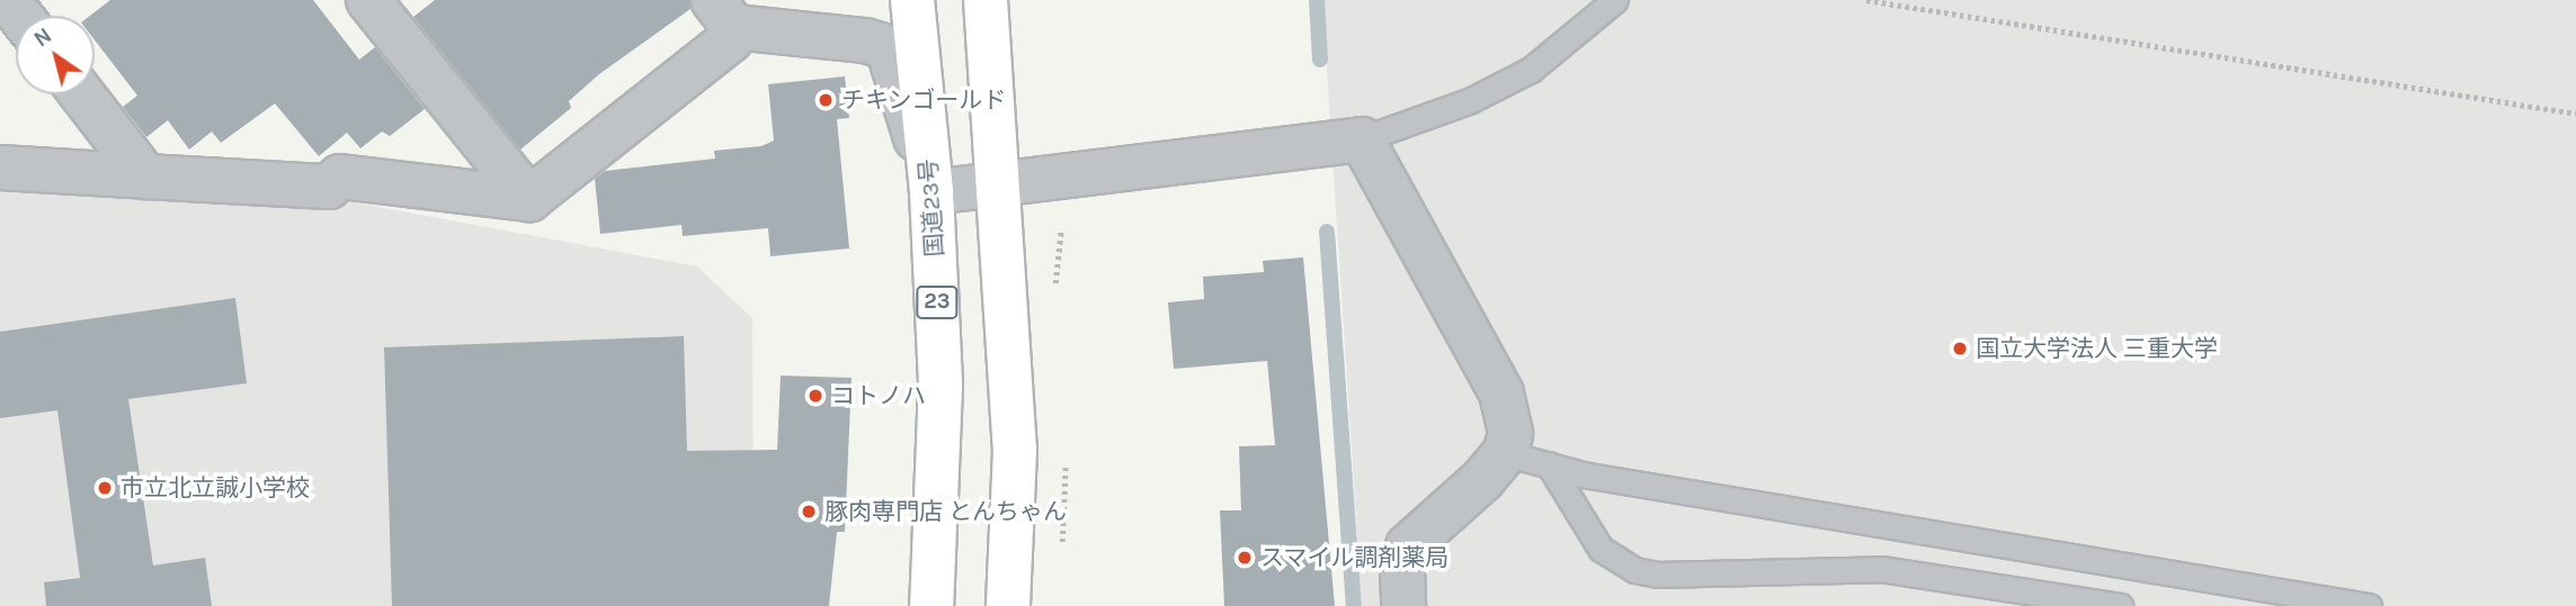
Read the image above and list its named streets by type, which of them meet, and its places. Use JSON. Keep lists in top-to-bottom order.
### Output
{
  "streets": {
    "highway": ["国道23号", "23"]
  },
  "places": [
    "チキンゴールド",
    "国立大学法人 三重大学",
    "コトノハ",
    "市立北立誠小学校",
    "豚肉専門店 とんちゃん",
    "スマイル調剤薬局"
  ],
  "north": "top left"
}
